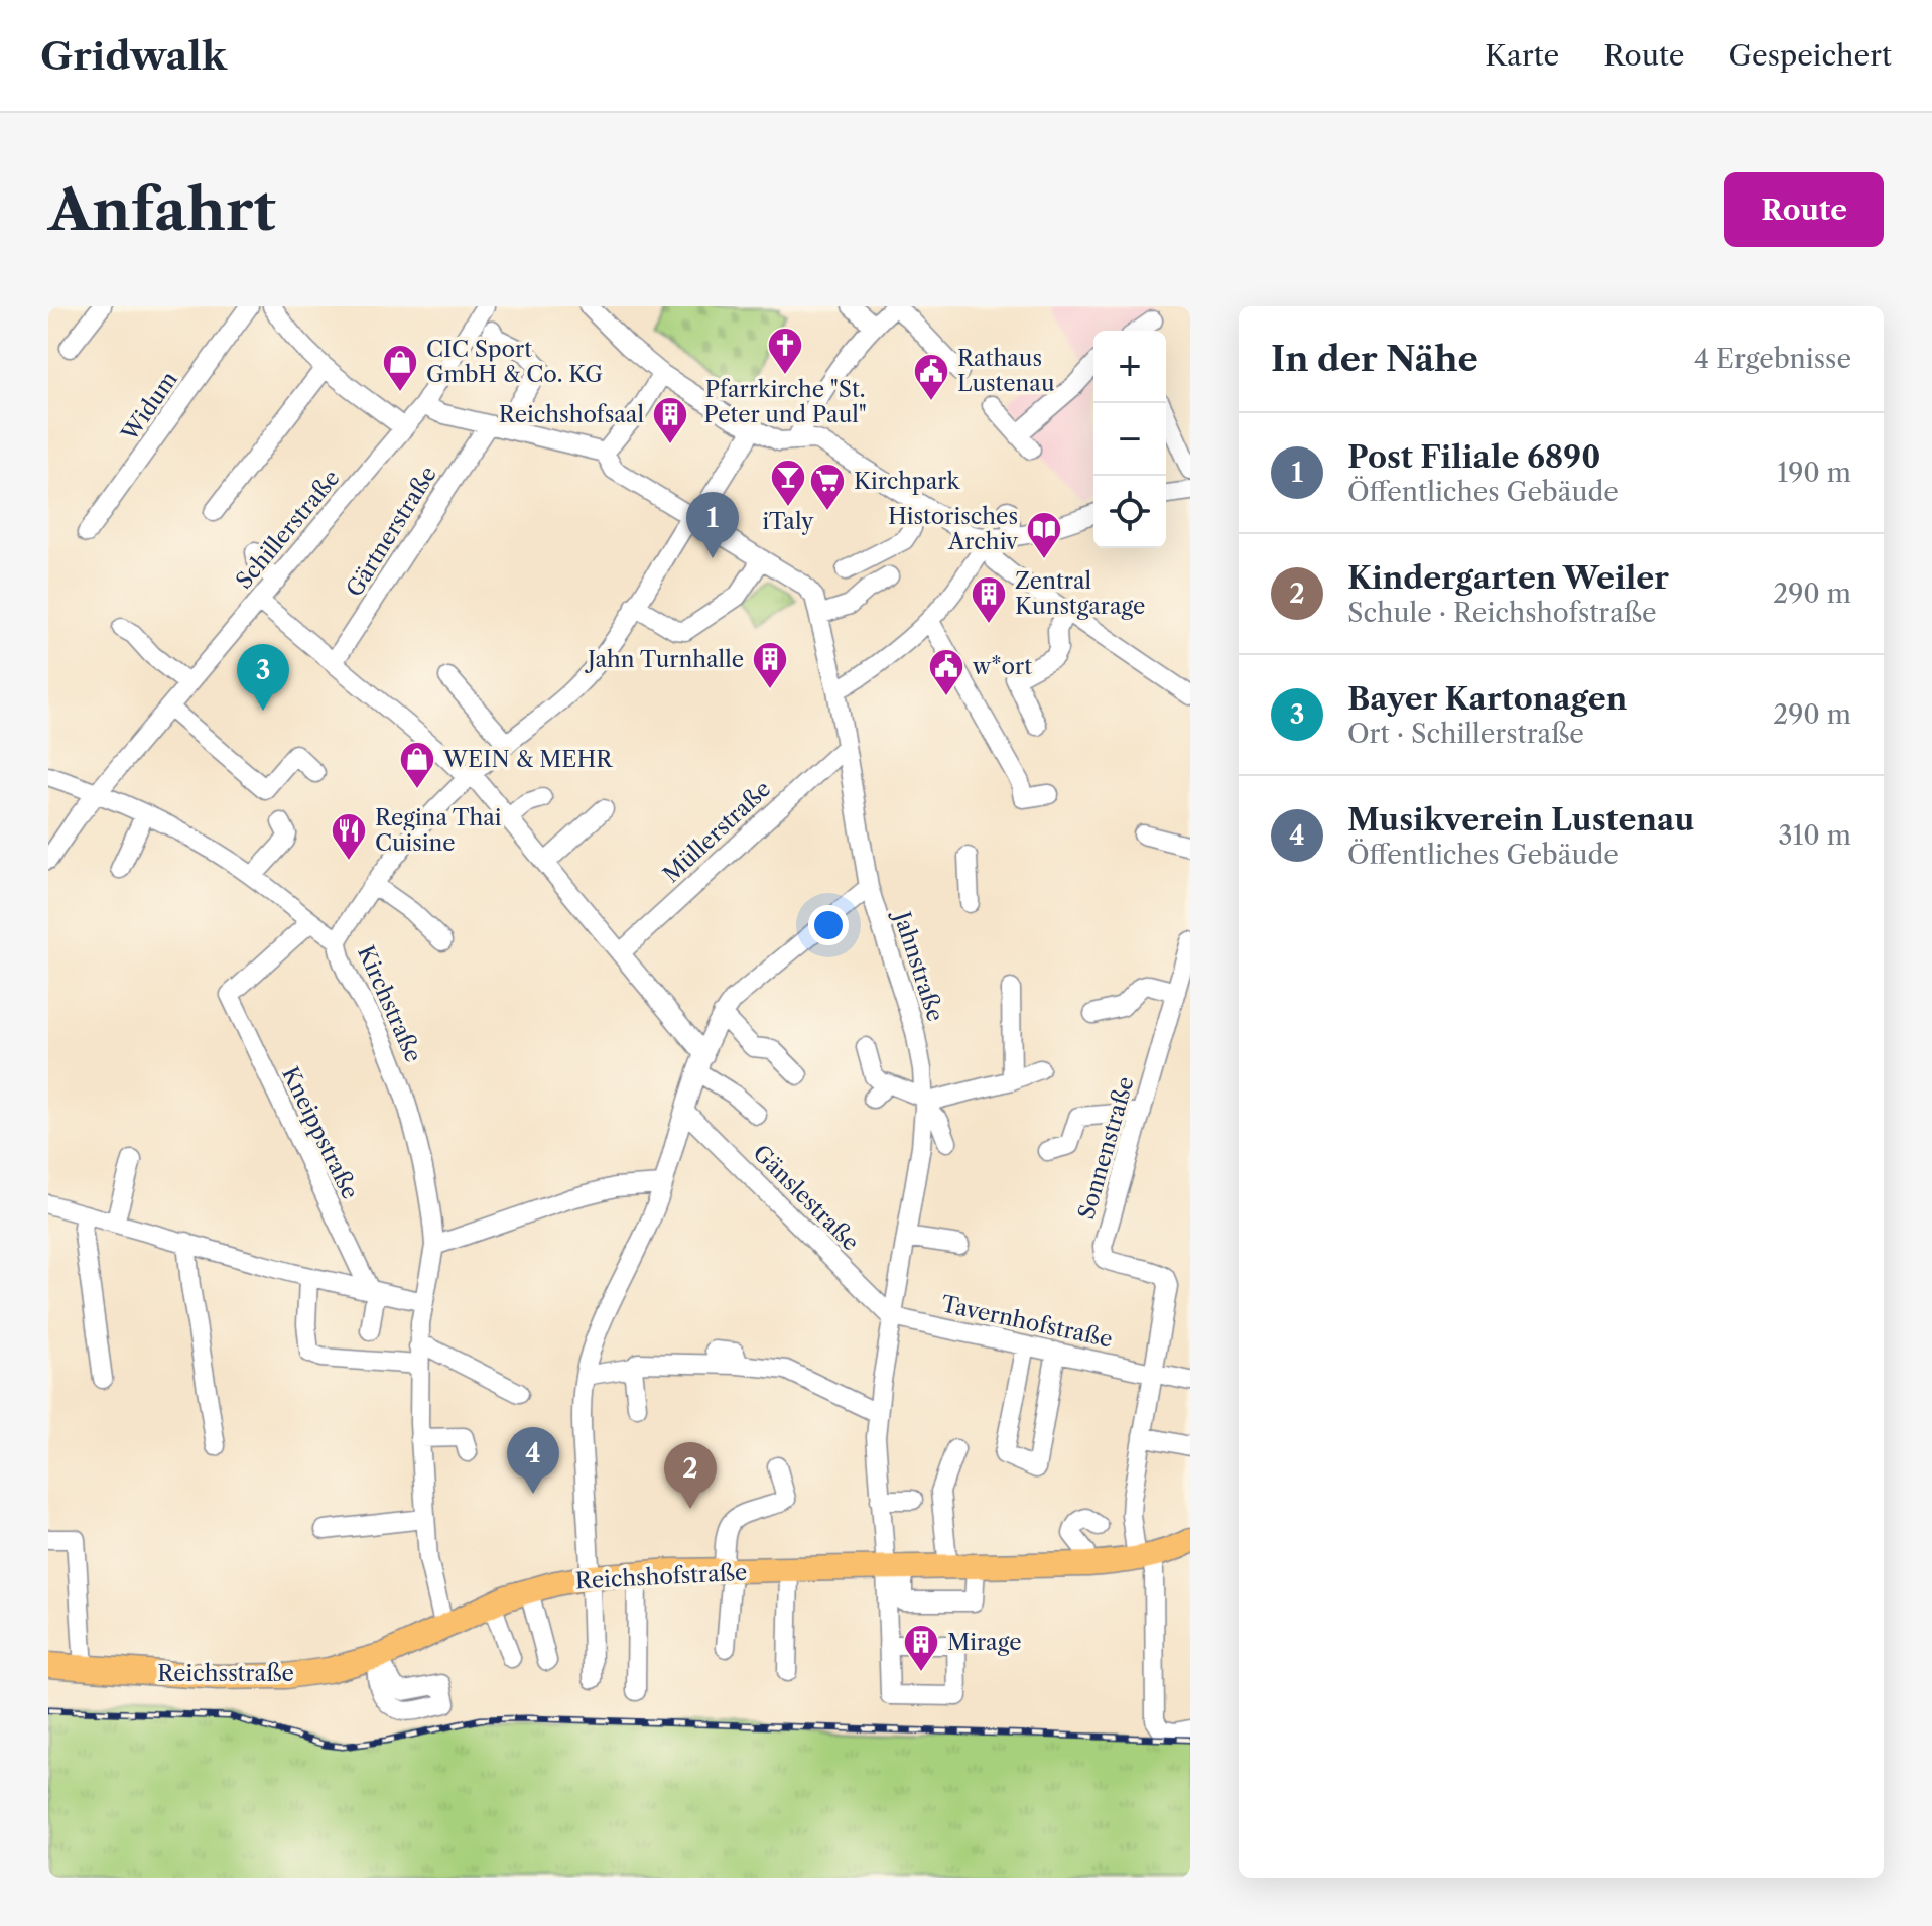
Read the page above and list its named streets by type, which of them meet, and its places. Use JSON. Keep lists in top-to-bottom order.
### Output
{
  "streets": {
    "main road": ["Reichshofstraße", "Reichsstraße"],
    "street": [
      "Widum",
      "Schillerstraße",
      "Gärtnerstraße",
      "Müllerstraße",
      "Jahnstraße",
      "Kirchstraße",
      "Kneippstraße",
      "Sonnenstraße",
      "Gänslestraße",
      "Tavernhofstraße"
    ]
  },
  "crossings": [
    ["Schillerstraße", "Gärtnerstraße"],
    ["Müllerstraße", "Jahnstraße"],
    ["Jahnstraße", "Kirchstraße"],
    ["Jahnstraße", "Gänslestraße"],
    ["Jahnstraße", "Tavernhofstraße"],
    ["Jahnstraße", "Reichshofstraße"],
    ["Kirchstraße", "Reichshofstraße"],
    ["Kirchstraße", "Reichsstraße"],
    ["Sonnenstraße", "Tavernhofstraße"],
    ["Gänslestraße", "Tavernhofstraße"],
    ["Reichshofstraße", "Reichsstraße"]
  ],
  "places": {
    "church": ["Pfarrkirche \"St. Peter und Paul\""],
    "shop": ["CIC Sport GmbH & Co. KG", "WEIN & MEHR"],
    "public building": ["Rathaus Lustenau", "w*ort"],
    "building": [
      "Reichshofsaal",
      "Zentral Kunstgarage",
      "Jahn Turnhalle",
      "Mirage"
    ],
    "bar": ["iTaly"],
    "supermarket": ["Kirchpark"],
    "library": ["Historisches Archiv"],
    "restaurant": ["Regina Thai Cuisine"]
  },
  "page": {
    "header": "Gridwalk",
    "nav": ["Karte", "Route", "Gespeichert"],
    "buttons": "Route",
    "title": "Anfahrt",
    "heading": ["In der Nähe", "4 Ergebnisse"],
    "map_buttons": ["+", "−"],
    "list": [
      {
        "mark": "1",
        "name": "Post Filiale 6890",
        "note": "Öffentliches Gebäude",
        "value": "190 m"
      },
      {
        "mark": "2",
        "name": "Kindergarten Weiler",
        "note": "Schule · Reichshofstraße",
        "value": "290 m"
      },
      {
        "mark": "3",
        "name": "Bayer Kartonagen",
        "note": "Ort · Schillerstraße",
        "value": "290 m"
      },
      {
        "mark": "4",
        "name": "Musikverein Lustenau",
        "note": "Öffentliches Gebäude",
        "value": "310 m"
      }
    ],
    "pins": [
      "1",
      "3",
      "4",
      "2"
    ]
  }
}
